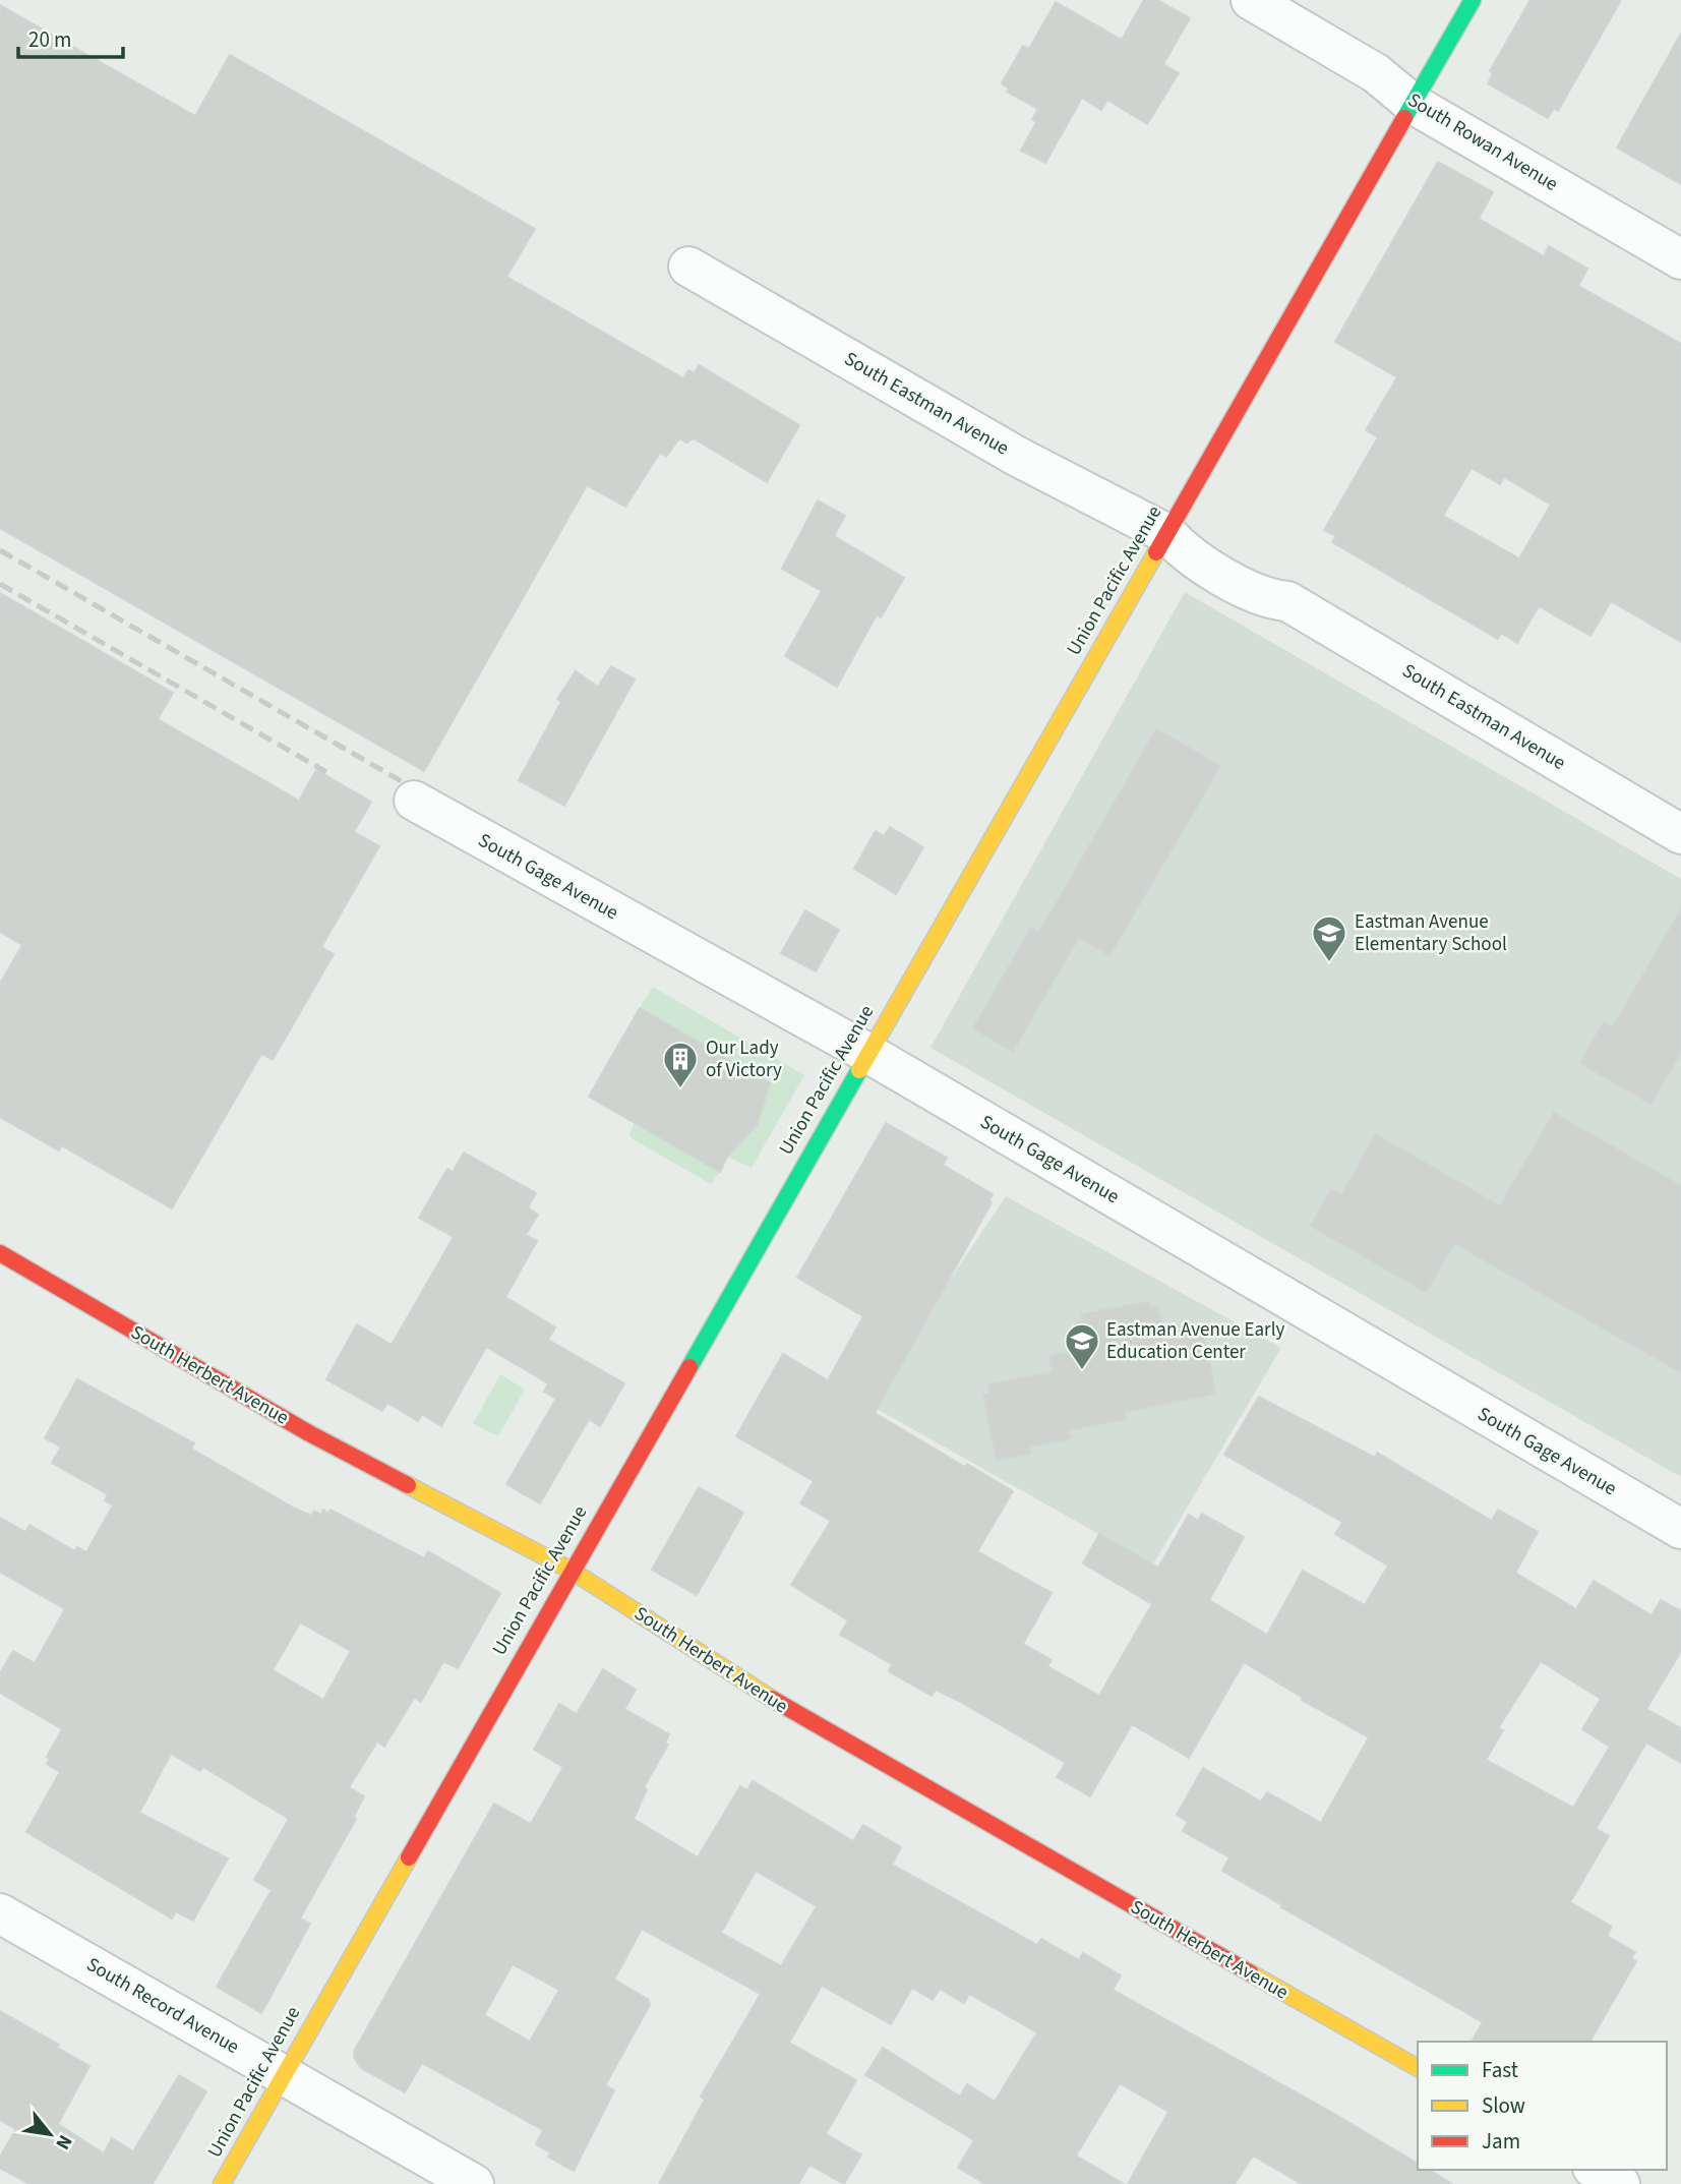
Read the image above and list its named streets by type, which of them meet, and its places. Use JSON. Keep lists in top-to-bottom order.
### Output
{
  "streets": {
    "street": [
      "South Rowan Avenue",
      "South Eastman Avenue",
      "Union Pacific Avenue",
      "South Gage Avenue",
      "South Herbert Avenue",
      "South Record Avenue"
    ]
  },
  "crossings": [
    ["South Rowan Avenue", "Union Pacific Avenue"],
    ["South Eastman Avenue", "Union Pacific Avenue"],
    ["Union Pacific Avenue", "South Gage Avenue"],
    ["Union Pacific Avenue", "South Herbert Avenue"],
    ["Union Pacific Avenue", "South Record Avenue"]
  ],
  "places": {
    "school or university": ["Eastman Avenue Elementary School", "Eastman Avenue Early Education Center"],
    "building": ["Our Lady of Victory"]
  },
  "legend": ["Fast", "Slow", "Jam"],
  "scale_bar": "20 m",
  "north": "bottom right"
}
